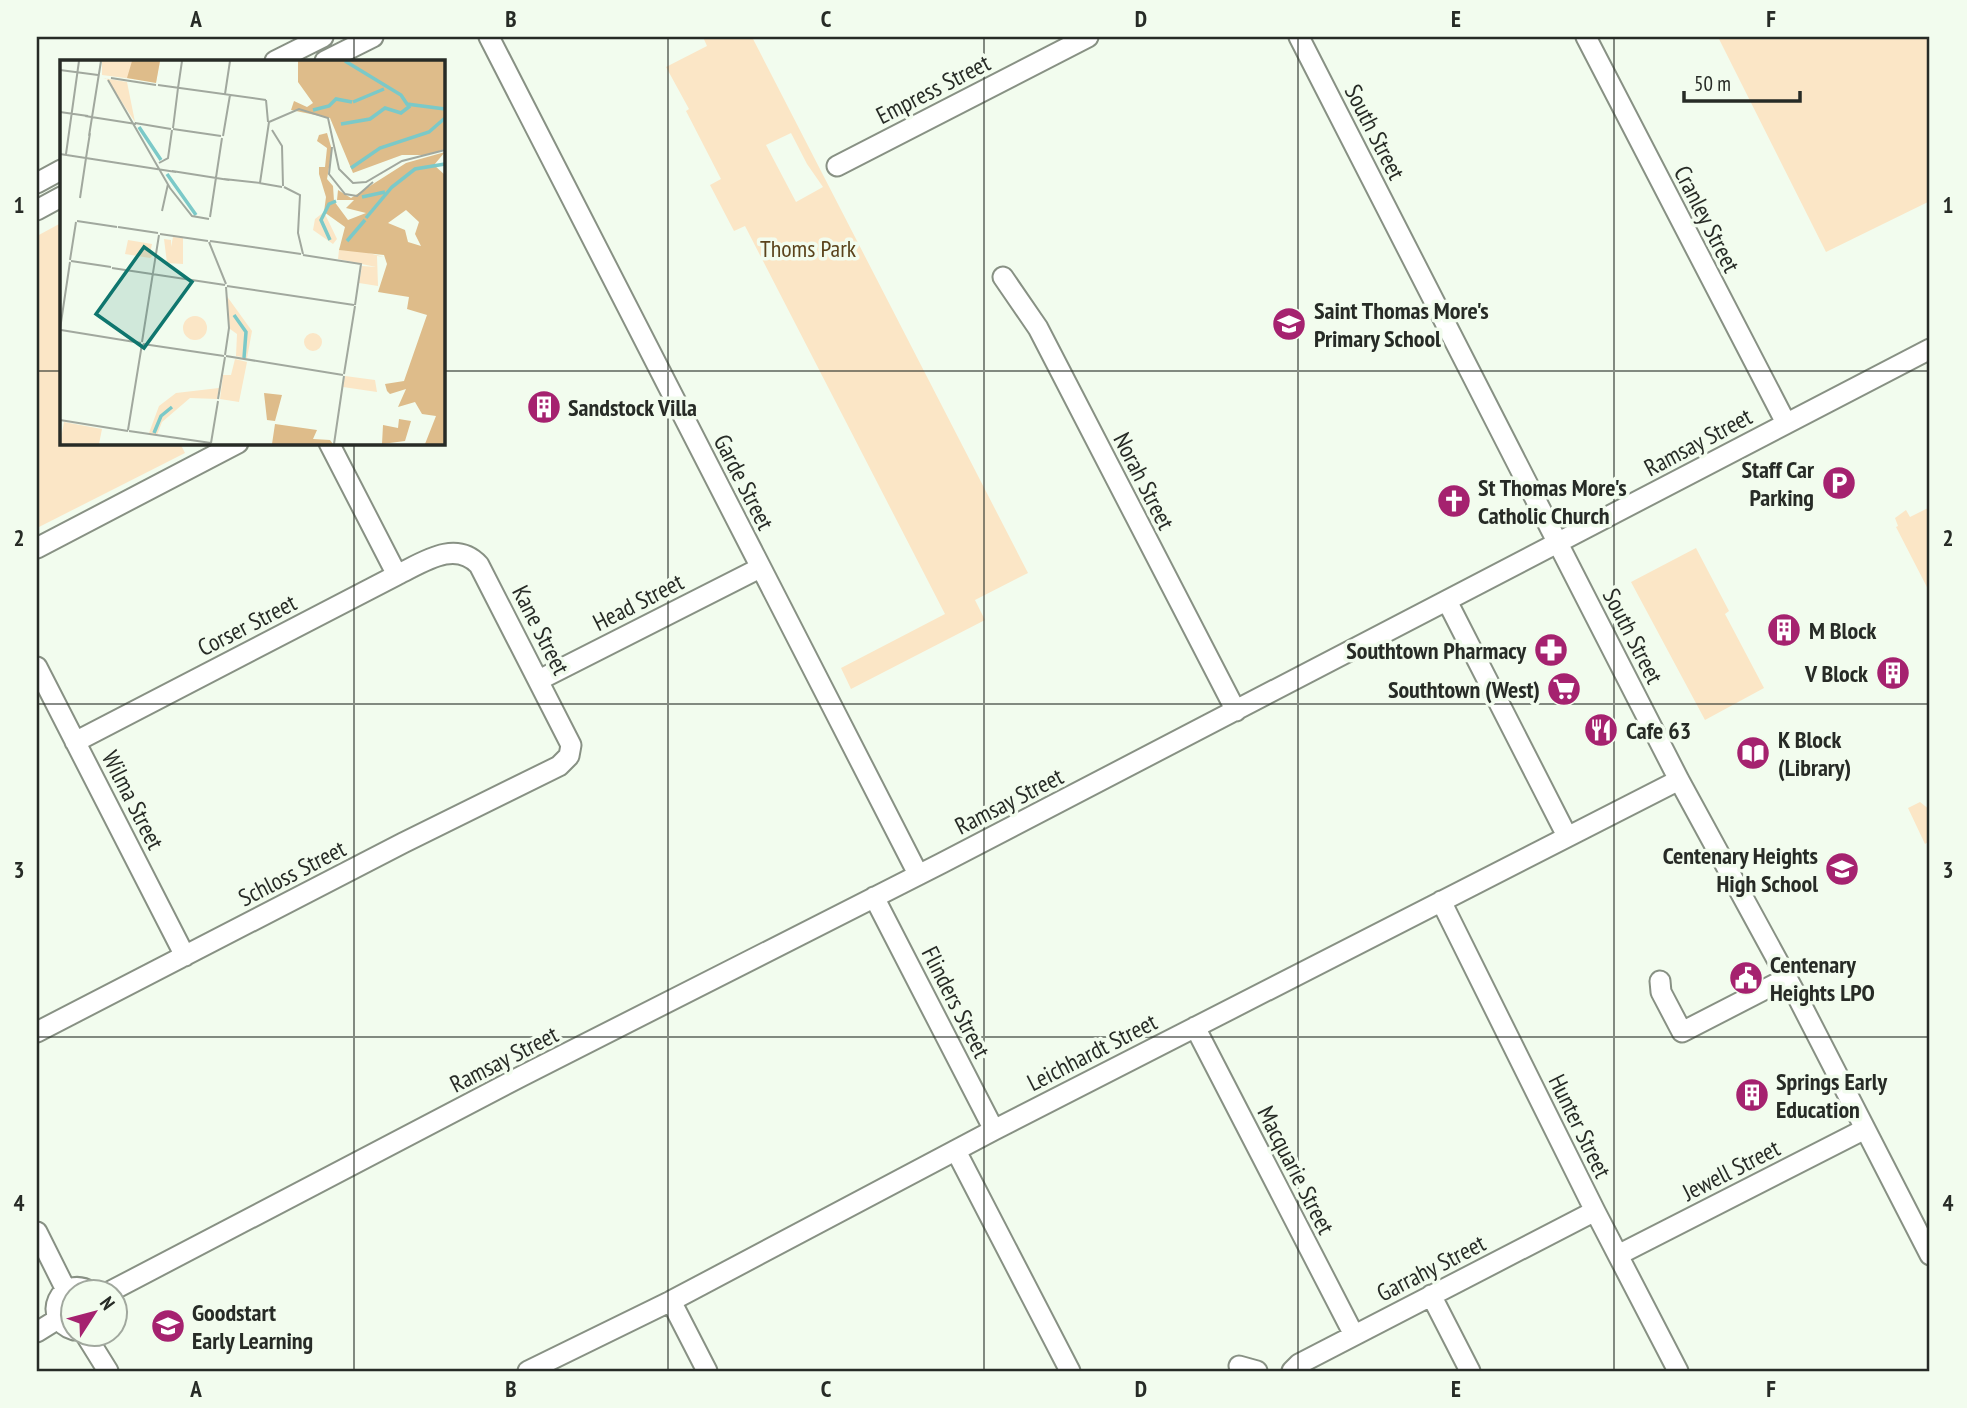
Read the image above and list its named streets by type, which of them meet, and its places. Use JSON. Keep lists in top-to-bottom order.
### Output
{
  "streets": {
    "street": [
      "Empress Street",
      "South Street",
      "Cranley Street",
      "Ramsay Street",
      "Norah Street",
      "Garde Street",
      "Head Street",
      "Corser Street",
      "Kane Street",
      "Wilma Street",
      "Schloss Street",
      "Flinders Street",
      "Leichhardt Street",
      "Hunter Street",
      "Macquarie Street",
      "Jewell Street",
      "Garrahy Street"
    ]
  },
  "crossings": [
    ["South Street", "Ramsay Street"],
    ["South Street", "Leichhardt Street"],
    ["South Street", "Jewell Street"],
    ["Cranley Street", "Ramsay Street"],
    ["Ramsay Street", "Norah Street"],
    ["Ramsay Street", "Garde Street"],
    ["Ramsay Street", "Flinders Street"],
    ["Garde Street", "Head Street"],
    ["Head Street", "Kane Street"],
    ["Corser Street", "Kane Street"],
    ["Corser Street", "Wilma Street"],
    ["Kane Street", "Schloss Street"],
    ["Wilma Street", "Schloss Street"],
    ["Flinders Street", "Leichhardt Street"],
    ["Leichhardt Street", "Hunter Street"],
    ["Leichhardt Street", "Macquarie Street"],
    ["Hunter Street", "Jewell Street"],
    ["Hunter Street", "Garrahy Street"],
    ["Macquarie Street", "Garrahy Street"]
  ],
  "parks": ["Thoms Park"],
  "places": {
    "school or university": ["Saint Thomas More's Primary School", "Centenary Heights High School", "Goodstart Early Learning"],
    "building": [
      "Sandstock Villa",
      "M Block",
      "V Block",
      "Springs Early Education"
    ],
    "parking": ["Staff Car Parking"],
    "church": ["St Thomas More's Catholic Church"],
    "pharmacy": ["Southtown Pharmacy"],
    "supermarket": ["Southtown (West)"],
    "restaurant": ["Cafe 63"],
    "library": ["K Block (Library)"],
    "public building": ["Centenary Heights LPO"]
  },
  "scale_bar": "50 m",
  "north": "top right",
  "grid": {
    "columns": [
      "A",
      "B",
      "C",
      "D",
      "E",
      "F"
    ],
    "rows": [
      "1",
      "2",
      "3",
      "4"
    ]
  }
}
